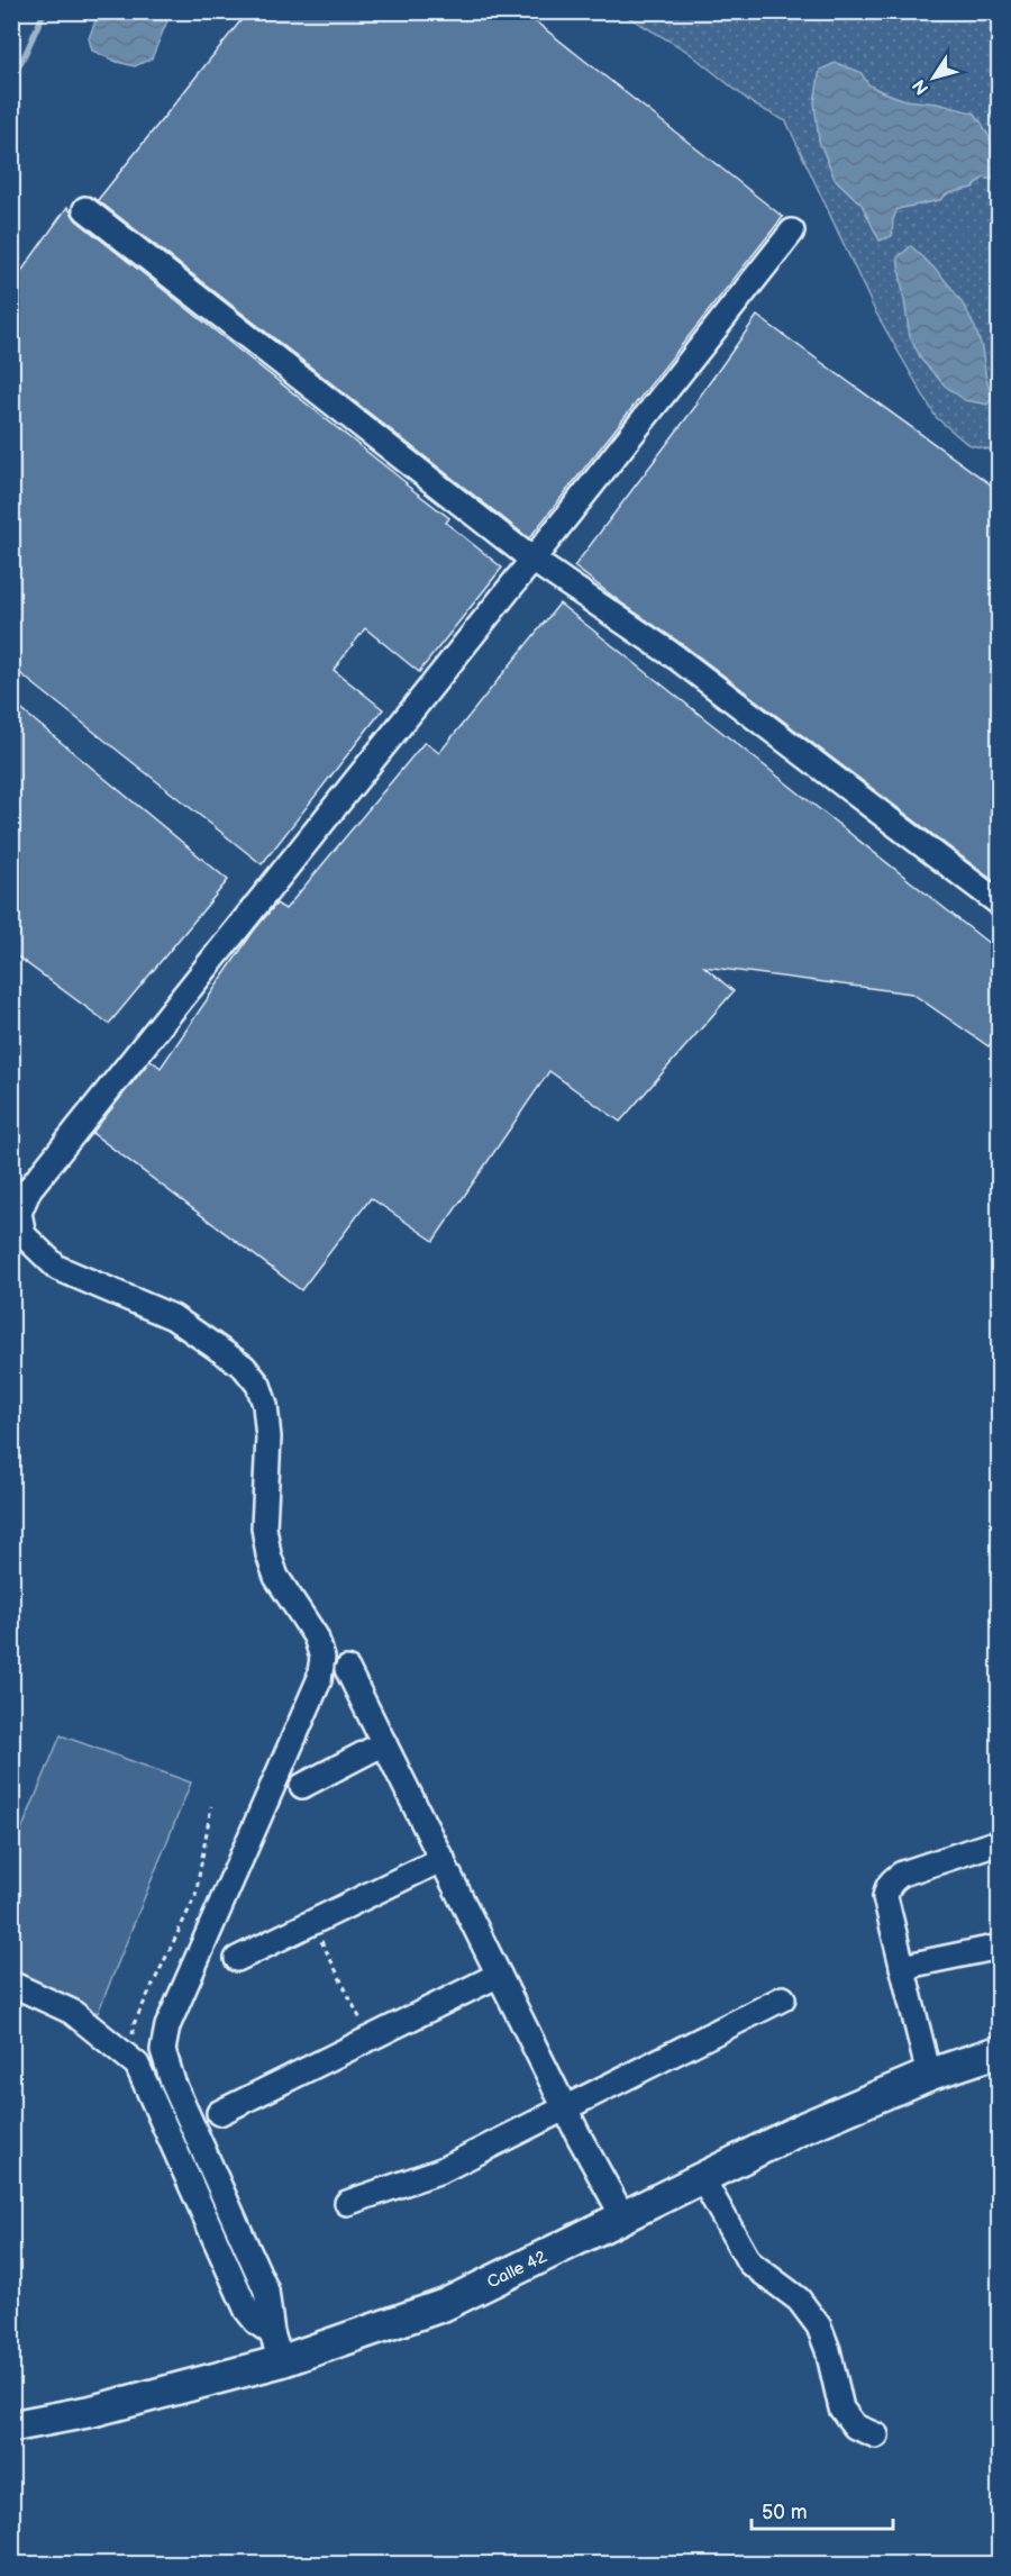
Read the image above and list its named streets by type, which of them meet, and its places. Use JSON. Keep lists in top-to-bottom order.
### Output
{
  "streets": {
    "main road": ["Calle 42"]
  },
  "scale_bar": "50 m",
  "north": "bottom left"
}
